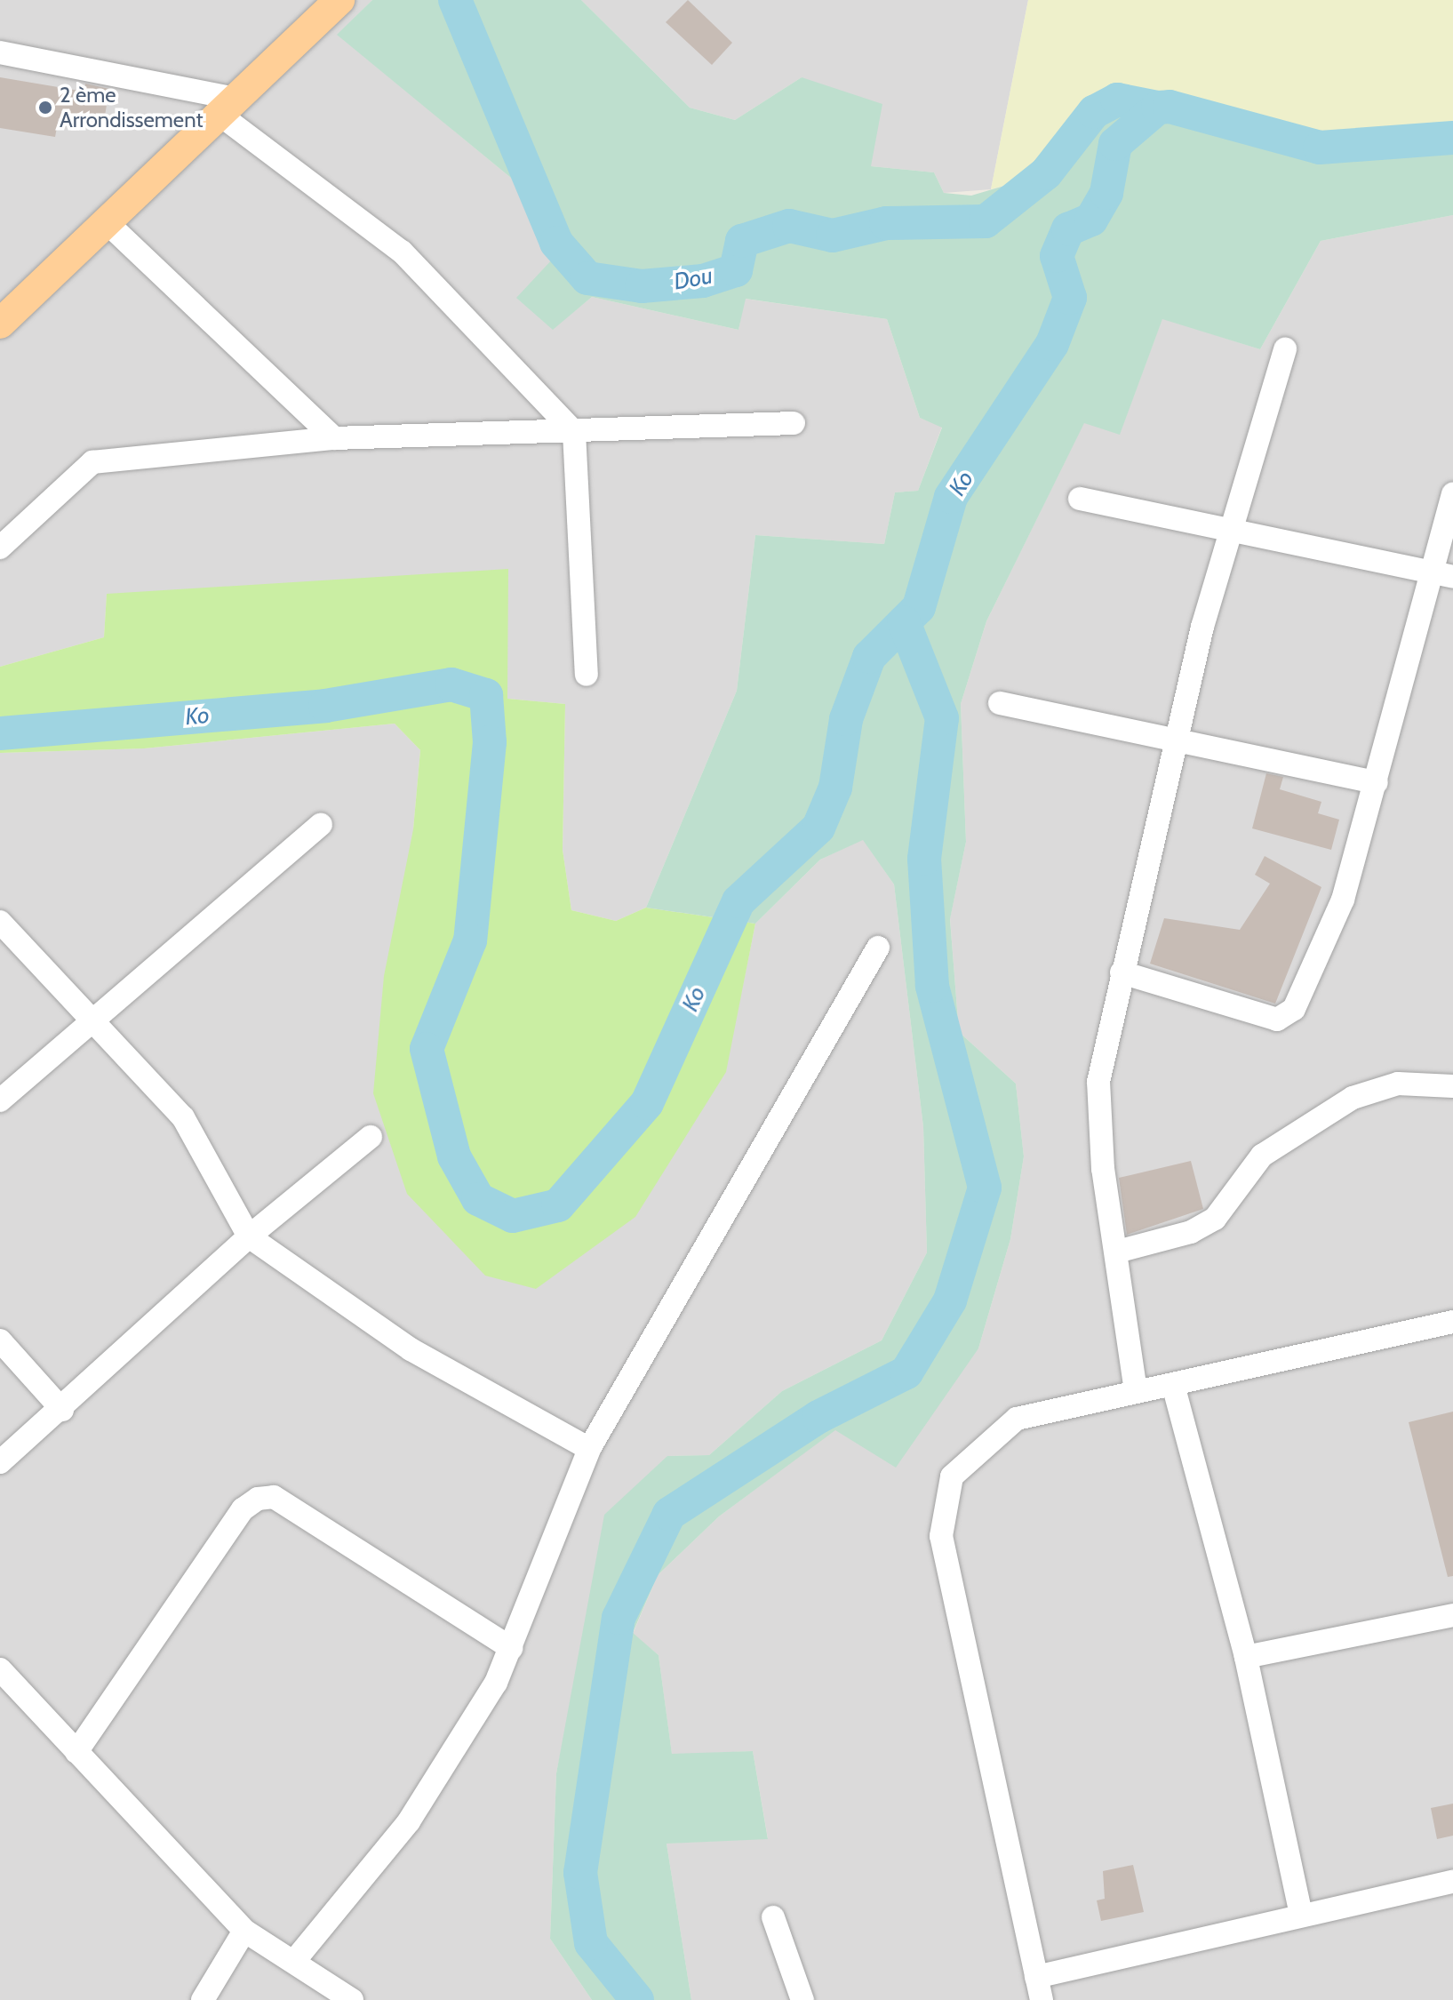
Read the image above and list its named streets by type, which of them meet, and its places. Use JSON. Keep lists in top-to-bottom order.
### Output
{
  "water": ["Dou", "Ko"],
  "places": ["2 ème Arrondissement"]
}
